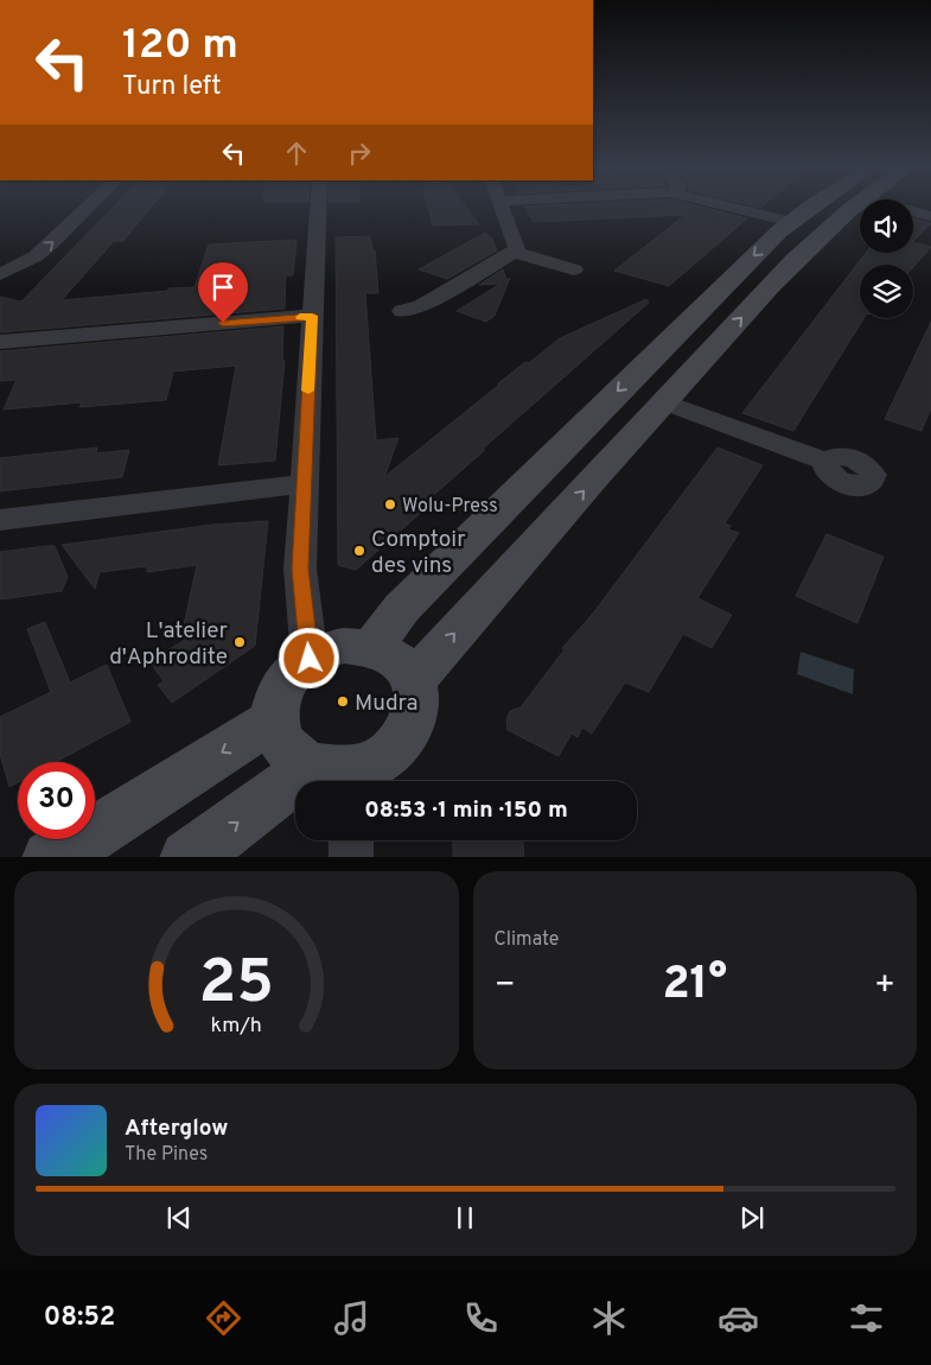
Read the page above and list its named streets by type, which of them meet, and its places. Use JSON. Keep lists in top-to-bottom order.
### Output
{
  "places": [
    "Wolu-Press",
    "Comptoir des vins",
    "L'atelier d'Aphrodite",
    "Mudra"
  ],
  "page": {
    "turn": ["120 m", "Turn left"],
    "limit": "30",
    "trip": "08:53 · 1 min · 150 m",
    "tile": "Climate",
    "heat": ["−", "21°", "+"],
    "song": ["Afterglow", "The Pines"],
    "tabs": "08:52",
    "gauge": ["25", "km/h"]
  }
}
